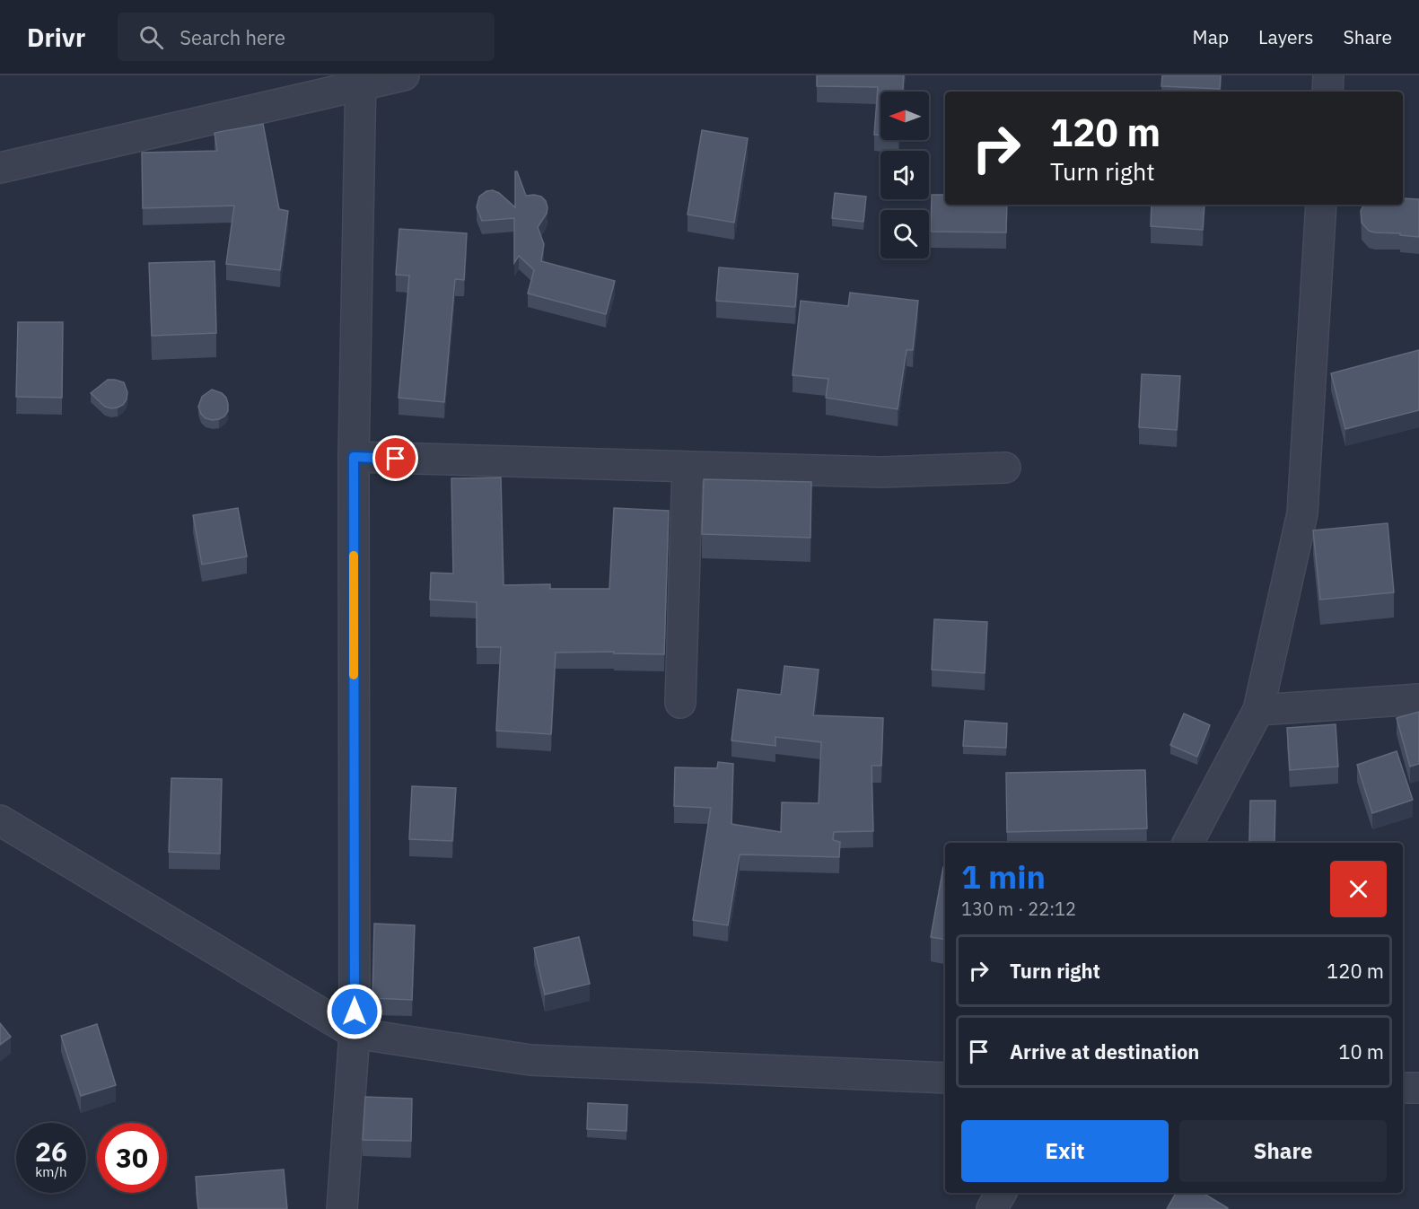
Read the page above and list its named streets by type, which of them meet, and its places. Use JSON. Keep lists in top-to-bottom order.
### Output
{
  "north": "left",
  "page": {
    "header": "Drivr",
    "search": "Search here",
    "nav": ["Map", "Layers", "Share"],
    "turn": ["120 m", "Turn right"],
    "heading": ["1 min", "130 m · 22:12"],
    "list": [
      {
        "name": "Turn right",
        "value": "120 m"
      },
      {
        "name": "Arrive at destination",
        "value": "10 m"
      }
    ],
    "buttons": ["Exit", "Share"],
    "speed": "26 km/h",
    "limit": "30"
  }
}
